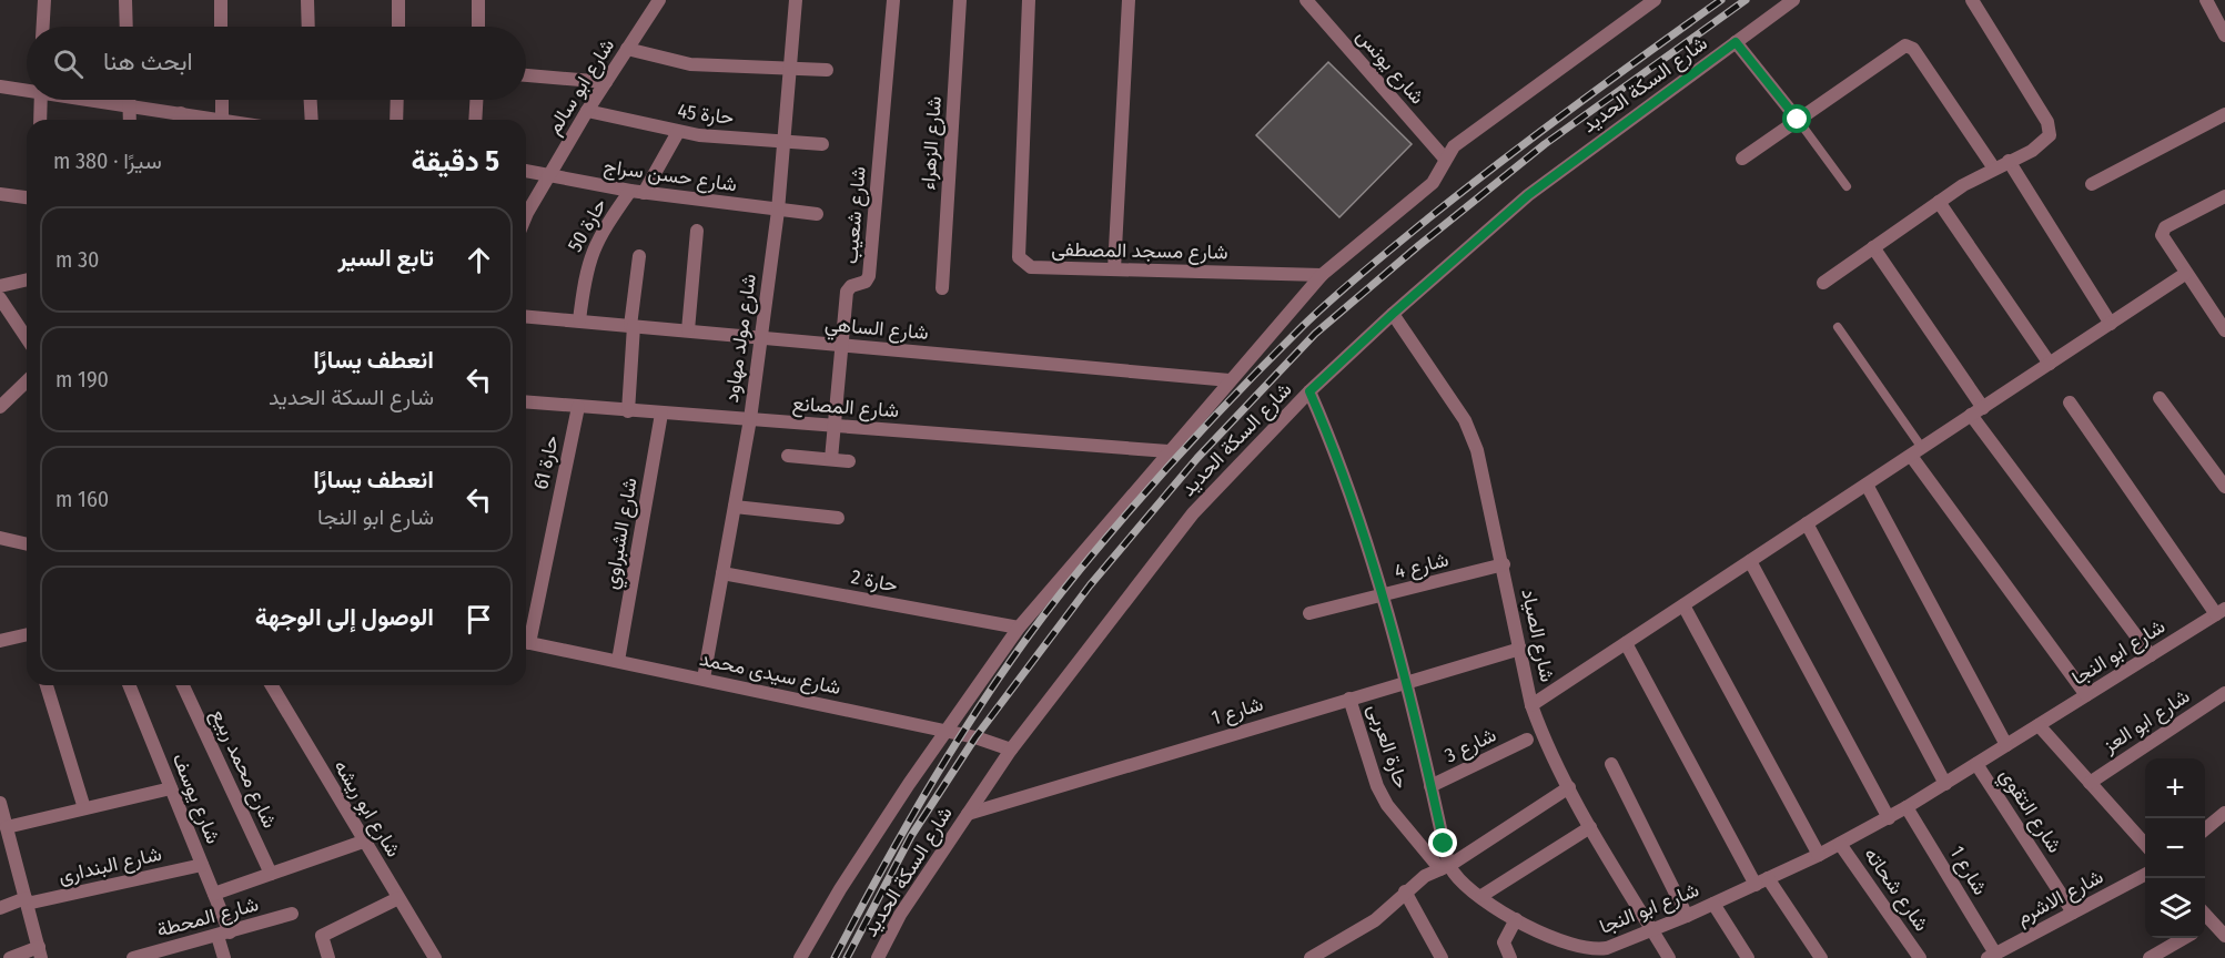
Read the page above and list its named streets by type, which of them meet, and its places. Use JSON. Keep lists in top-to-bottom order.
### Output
{
  "streets": {
    "street": [
      "شارع يونس",
      "شارع السكة الحديد",
      "شارع ابو سالم",
      "حارة 45",
      "شارع الزهراء",
      "شارع حسن سراج",
      "شارع شعيب",
      "حارة 50",
      "شارع مسجد المصطفى",
      "شارع الساهي",
      "شارع مولد مهاود",
      "شارع المصانع",
      "حارة 61",
      "شارع الشبراوي",
      "شارع 4",
      "حارة 2",
      "شارع الصياد",
      "شارع ابو النجا",
      "شارع سيدى محمد",
      "شارع 1",
      "شارع ابو العز",
      "شارع 3",
      "حارة العربى",
      "شارع محمد ربيع",
      "شارع يوسف",
      "شارع ابو ريشه",
      "شارع التقوي",
      "شارع البندارى",
      "شارع شحاته",
      "شارع الاشرم",
      "شارع المحطة"
    ]
  },
  "crossings": [
    ["شارع يونس", "شارع السكة الحديد"],
    ["شارع السكة الحديد", "شارع مسجد المصطفى"],
    ["شارع السكة الحديد", "شارع الساهي"],
    ["شارع السكة الحديد", "شارع المصانع"],
    ["شارع السكة الحديد", "حارة 2"],
    ["شارع السكة الحديد", "شارع الصياد"],
    ["شارع السكة الحديد", "شارع ابو النجا"],
    ["شارع السكة الحديد", "شارع سيدى محمد"],
    ["شارع السكة الحديد", "شارع 1"],
    ["شارع ابو سالم", "حارة 45"],
    ["شارع ابو سالم", "شارع حسن سراج"],
    ["حارة 45", "حارة 50"],
    ["حارة 45", "شارع مولد مهاود"],
    ["شارع حسن سراج", "حارة 50"],
    ["شارع حسن سراج", "شارع مولد مهاود"],
    ["شارع شعيب", "شارع الساهي"],
    ["شارع شعيب", "شارع المصانع"],
    ["حارة 50", "شارع الساهي"],
    ["شارع الساهي", "شارع مولد مهاود"],
    ["شارع مولد مهاود", "شارع المصانع"],
    ["شارع مولد مهاود", "حارة 2"],
    ["شارع مولد مهاود", "شارع سيدى محمد"],
    ["شارع المصانع", "حارة 61"],
    ["شارع المصانع", "شارع الشبراوي"],
    ["شارع الشبراوي", "شارع سيدى محمد"],
    ["شارع 4", "شارع الصياد"],
    ["شارع 4", "شارع ابو النجا"],
    ["شارع الصياد", "شارع ابو النجا"],
    ["شارع الصياد", "شارع 1"],
    ["شارع ابو النجا", "شارع 1"],
    ["شارع ابو النجا", "شارع 3"],
    ["شارع ابو النجا", "حارة العربى"],
    ["شارع ابو النجا", "شارع التقوي"],
    ["شارع ابو النجا", "شارع شحاته"],
    ["شارع 1", "حارة العربى"],
    ["شارع 1", "شارع الاشرم"],
    ["شارع يوسف", "شارع البندارى"],
    ["شارع يوسف", "شارع المحطة"],
    ["شارع التقوي", "شارع الاشرم"]
  ],
  "page": {
    "search": "ابحث هنا",
    "heading": ["5 دقيقة", "سيرًا · 380 m"],
    "list": [
      ["تابع السير", "30 m"],
      ["انعطف يسارًا", "شارع السكة الحديد", "190 m"],
      ["انعطف يسارًا", "شارع ابو النجا", "160 m"],
      "الوصول إلى الوجهة"
    ],
    "map_buttons": ["+", "−"]
  }
}
